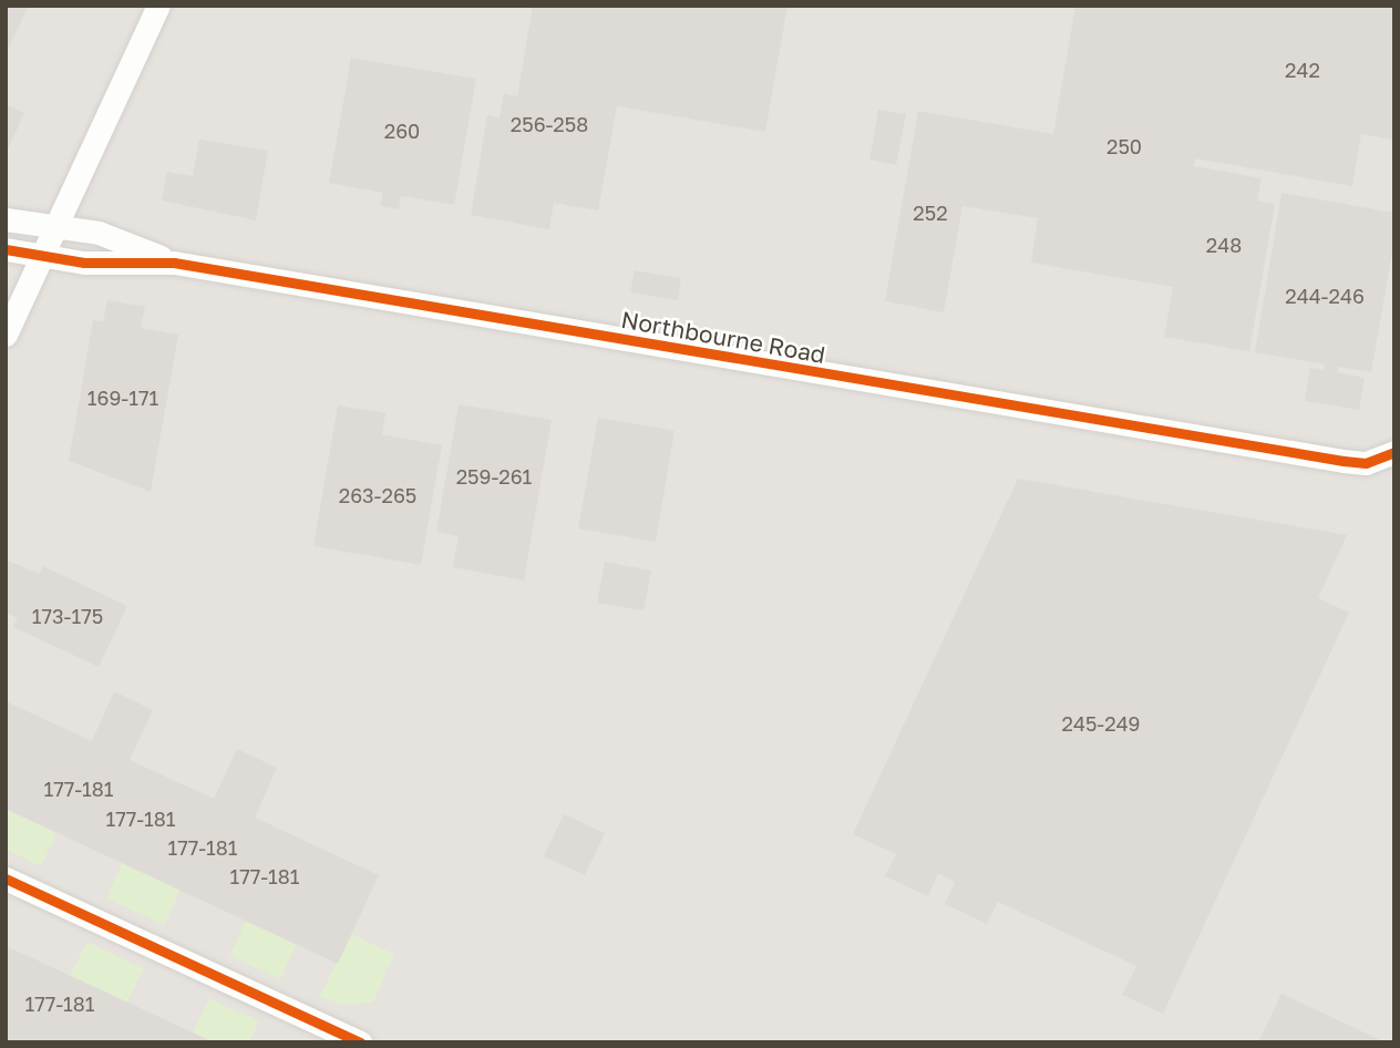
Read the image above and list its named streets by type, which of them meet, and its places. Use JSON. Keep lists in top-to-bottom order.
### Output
{
  "streets": {
    "street": ["Northbourne Road"]
  },
  "house_numbers": [
    "242",
    "256-258",
    "260",
    "250",
    "252",
    "248",
    "244-246",
    "169-171",
    "259-261",
    "263-265",
    "173-175",
    "245-249",
    "177-181",
    "177-181",
    "177-181",
    "177-181",
    "177-181"
  ]
}
